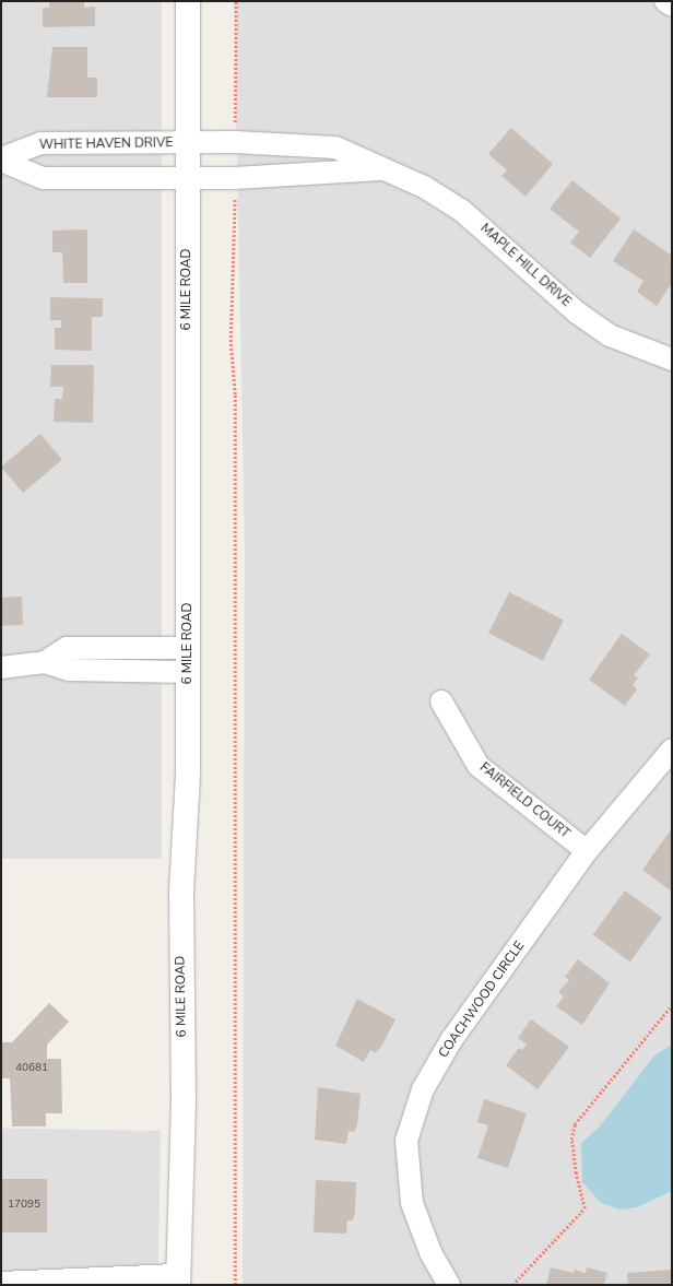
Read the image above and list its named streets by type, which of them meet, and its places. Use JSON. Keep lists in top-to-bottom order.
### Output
{
  "streets": {
    "street": [
      "WHITE HAVEN DRIVE",
      "MAPLE HILL DRIVE",
      "6 MILE ROAD",
      "FAIRFIELD COURT",
      "COACHWOOD CIRCLE"
    ]
  },
  "crossings": [
    ["WHITE HAVEN DRIVE", "MAPLE HILL DRIVE"],
    ["WHITE HAVEN DRIVE", "6 MILE ROAD"],
    ["MAPLE HILL DRIVE", "6 MILE ROAD"],
    ["FAIRFIELD COURT", "COACHWOOD CIRCLE"]
  ],
  "house_numbers": ["40681", "17095"]
}
